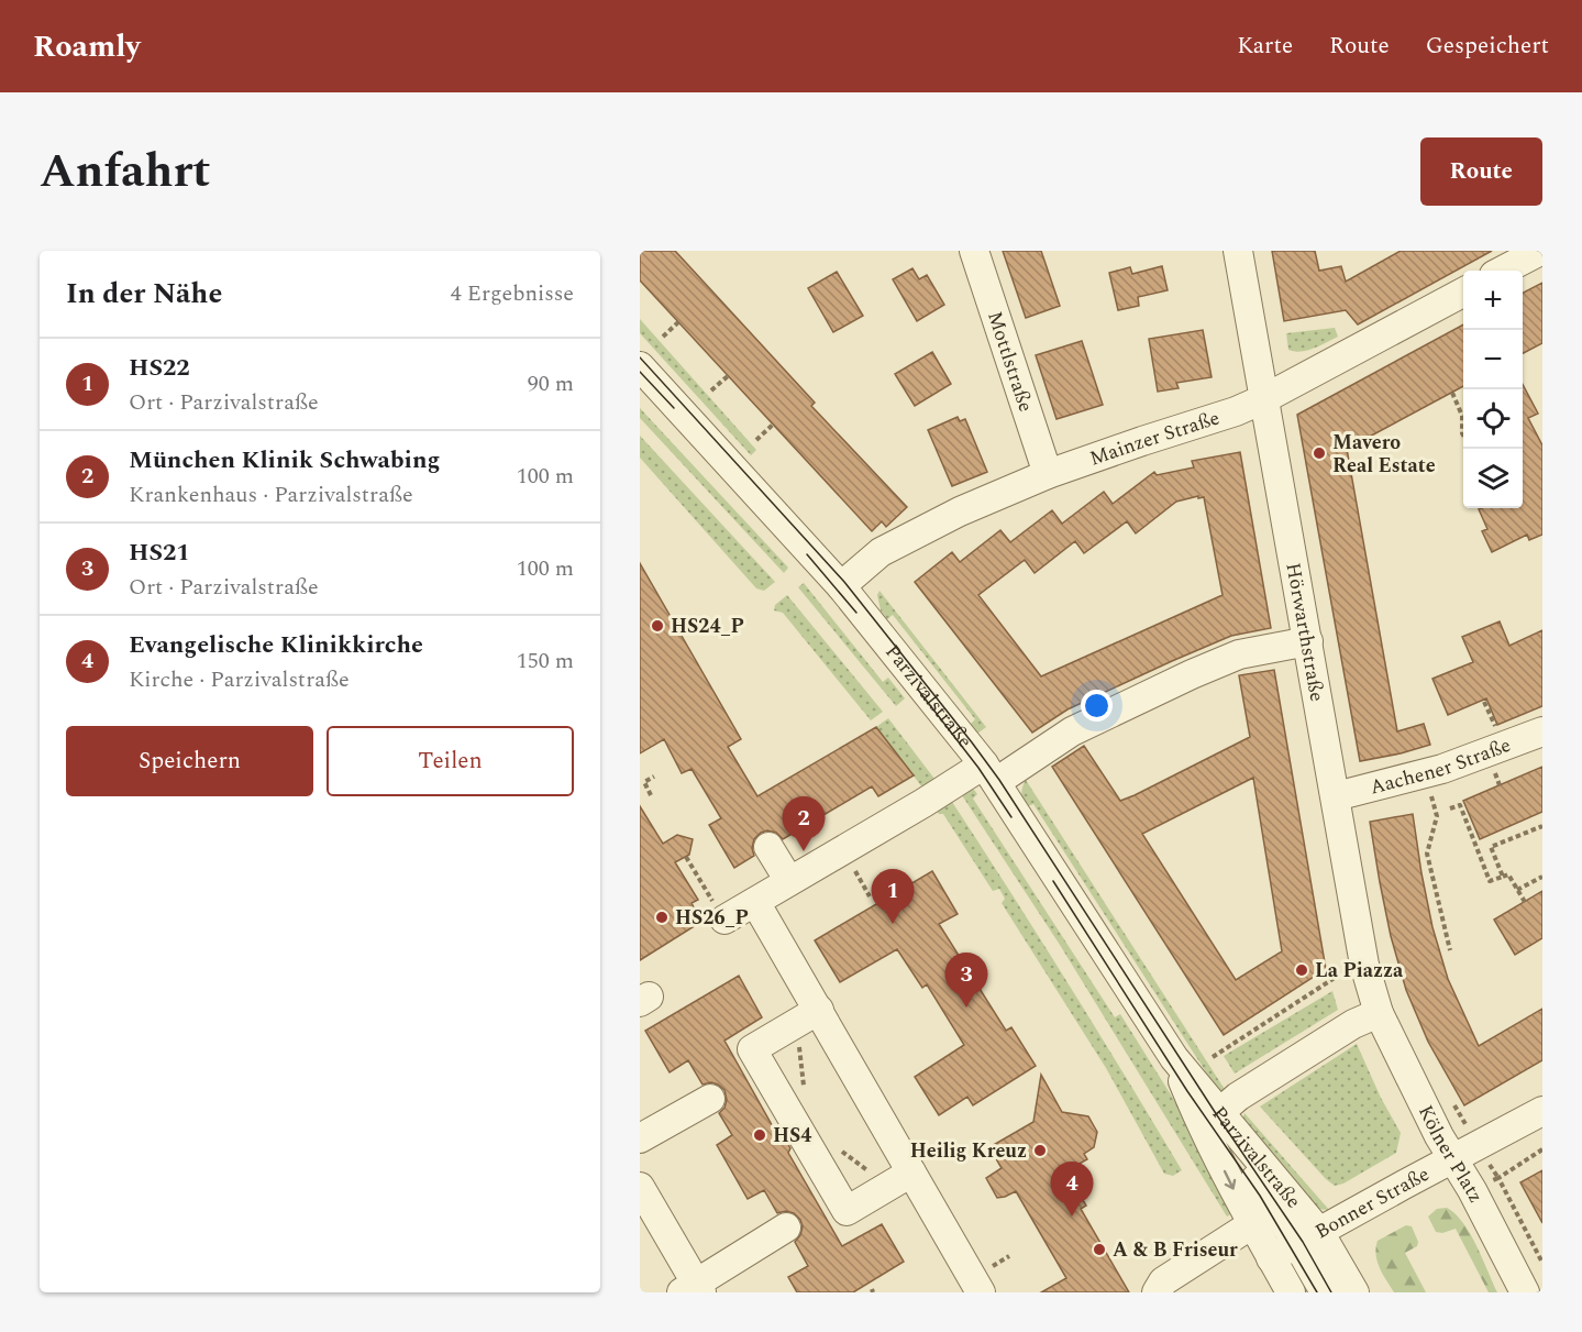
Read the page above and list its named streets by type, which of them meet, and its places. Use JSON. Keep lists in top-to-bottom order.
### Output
{
  "streets": {
    "street": [
      "Mottlstraße",
      "Mainzer Straße",
      "Hörwarthstraße",
      "Parzivalstraße",
      "Aachener Straße",
      "Kölner Platz",
      "Bonner Straße"
    ]
  },
  "crossings": [
    ["Mottlstraße", "Mainzer Straße"],
    ["Mainzer Straße", "Hörwarthstraße"],
    ["Mainzer Straße", "Parzivalstraße"],
    ["Hörwarthstraße", "Aachener Straße"],
    ["Hörwarthstraße", "Kölner Platz"],
    ["Parzivalstraße", "Bonner Straße"],
    ["Kölner Platz", "Bonner Straße"]
  ],
  "places": [
    "Mavero Real Estate",
    "HS24_P",
    "HS26_P",
    "La Piazza",
    "HS4",
    "Heilig Kreuz",
    "A & B Friseur"
  ],
  "page": {
    "header": "Roamly",
    "nav": ["Karte", "Route", "Gespeichert"],
    "title": "Anfahrt",
    "buttons": [
      "Route",
      ["Speichern", "Teilen"]
    ],
    "heading": ["In der Nähe", "4 Ergebnisse"],
    "map_buttons": ["+", "−"],
    "list": [
      {
        "mark": "1",
        "name": "HS22",
        "note": "Ort · Parzivalstraße",
        "value": "90 m"
      },
      {
        "mark": "2",
        "name": "München Klinik Schwabing",
        "note": "Krankenhaus · Parzivalstraße",
        "value": "100 m"
      },
      {
        "mark": "3",
        "name": "HS21",
        "note": "Ort · Parzivalstraße",
        "value": "100 m"
      },
      {
        "mark": "4",
        "name": "Evangelische Klinikkirche",
        "note": "Kirche · Parzivalstraße",
        "value": "150 m"
      }
    ],
    "pins": [
      "2",
      "1",
      "3",
      "4"
    ]
  }
}
